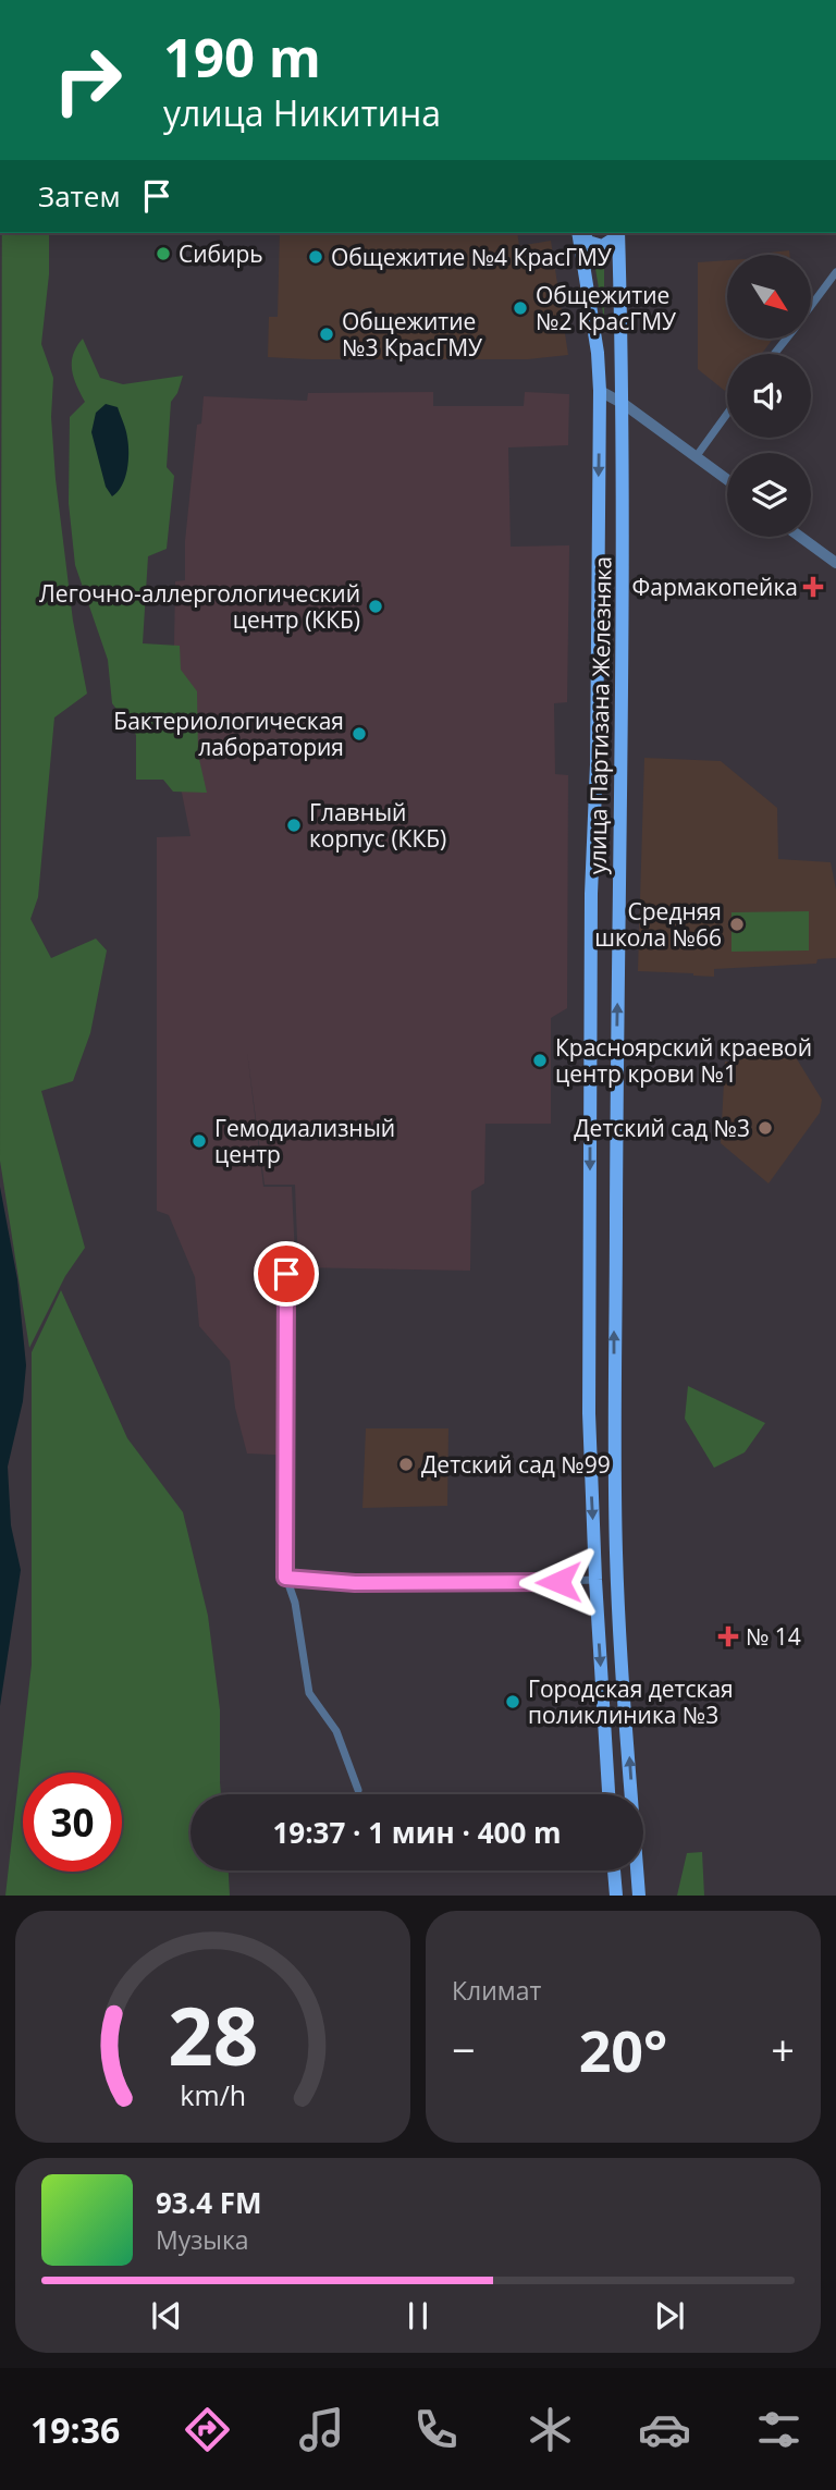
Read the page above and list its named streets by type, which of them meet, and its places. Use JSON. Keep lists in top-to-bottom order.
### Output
{
  "streets": {
    "main road": ["улица Партизана Железняка"]
  },
  "places": {
    "other": [
      "Сибирь",
      "Общежитие №4 КрасГМУ",
      "Общежитие №2 КрасГМУ",
      "Общежитие №3 КрасГМУ",
      "Легочно-аллергологический центр (ККБ)",
      "Бактериологическая лаборатория",
      "Главный корпус (ККБ)",
      "Средняя школа №66",
      "Красноярский краевой центр крови №1",
      "Детский сад №3",
      "Гемодиализный центр",
      "Детский сад №99",
      "Городская детская поликлиника №3"
    ],
    "health": ["Фармакопейка", "№ 14"]
  },
  "north": "bottom right",
  "page": {
    "turn": ["190 m", "улица Никитина"],
    "then": "Затем",
    "limit": "30",
    "trip": "19:37 · 1 мин · 400 m",
    "tile": "Климат",
    "heat": ["−", "20°", "+"],
    "song": ["93.4 FM", "Музыка"],
    "tabs": "19:36",
    "gauge": ["28", "km/h"]
  }
}
